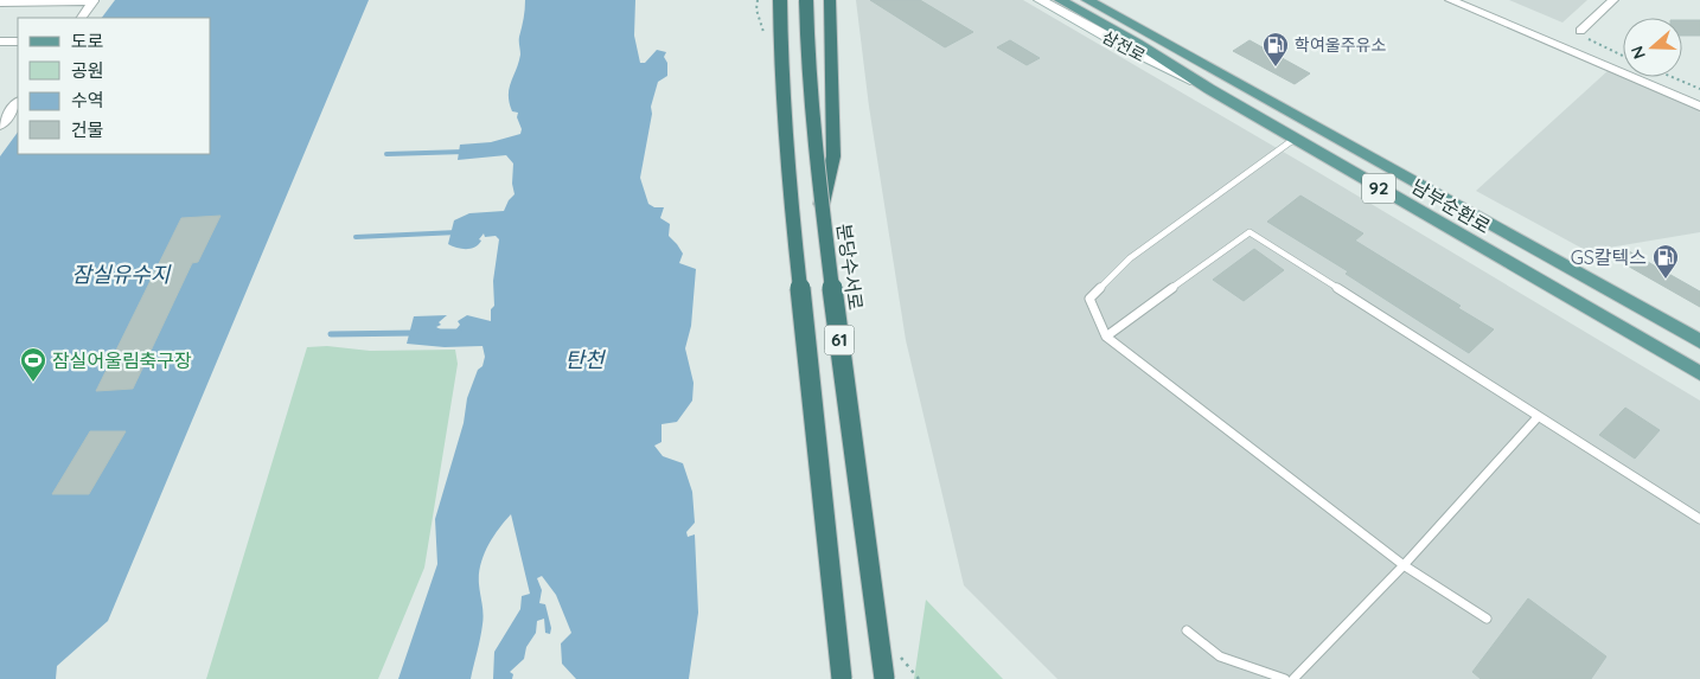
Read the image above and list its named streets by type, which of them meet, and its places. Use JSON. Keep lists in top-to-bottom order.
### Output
{
  "streets": {
    "highway": ["분당수서로", "61"],
    "main road": ["삼전로", "92", "남부순환로"]
  },
  "crossings": [
    ["삼전로", "남부순환로"]
  ],
  "water": ["잠실유수지", "탄천"],
  "places": {
    "fuel station": ["학여울주유소", "GS칼텍스"],
    "sports": ["잠실어울림축구장"]
  },
  "legend": [
    "도로",
    "공원",
    "수역",
    "건물"
  ],
  "north": "left"
}
